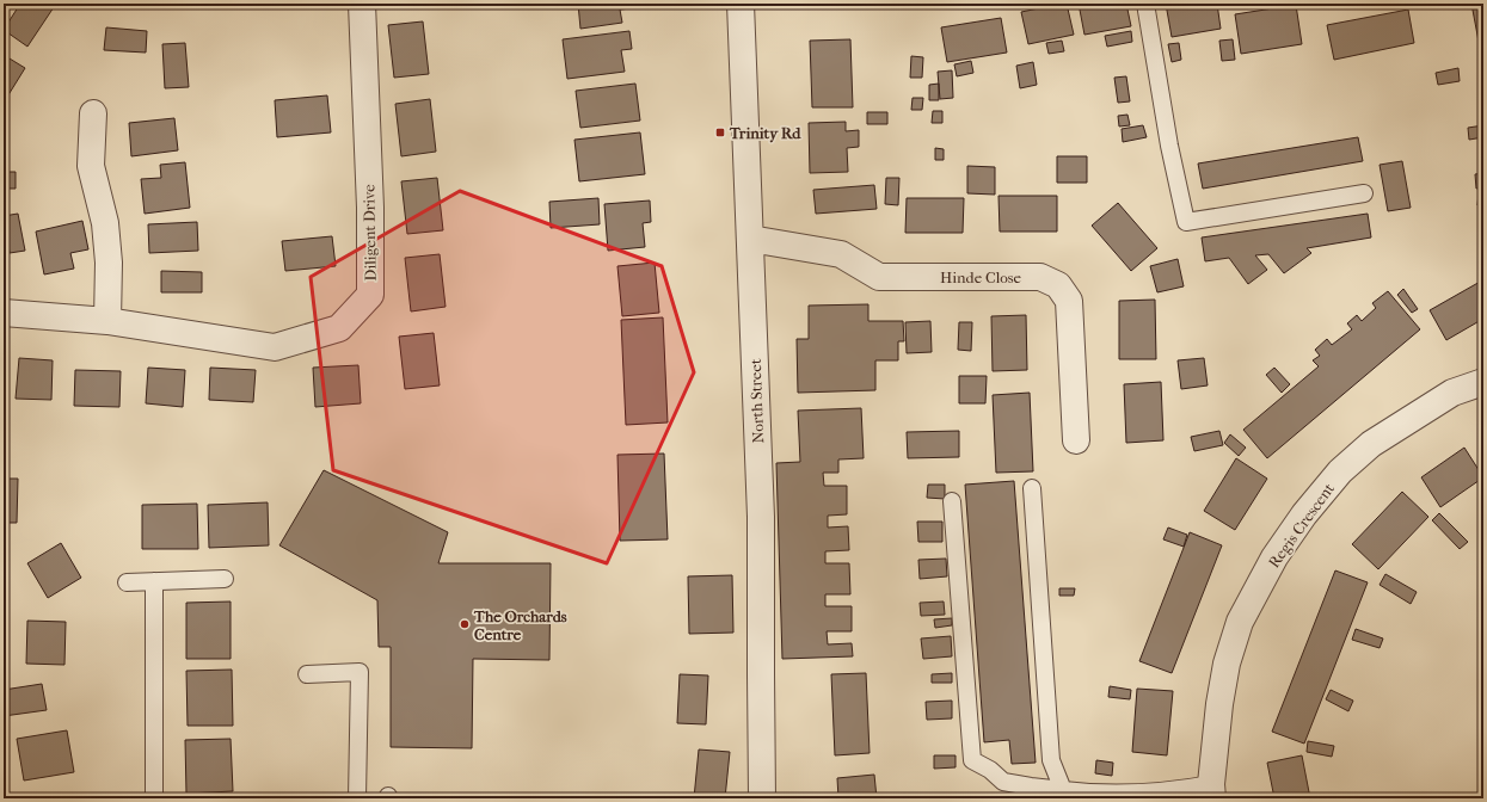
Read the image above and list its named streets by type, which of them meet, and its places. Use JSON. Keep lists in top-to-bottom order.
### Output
{
  "streets": {
    "street": [
      "Diligent Drive",
      "Hinde Close",
      "North Street",
      "Regis Crescent"
    ]
  },
  "crossings": [
    ["Hinde Close", "North Street"]
  ],
  "places": {
    "transit": ["Trinity Rd"],
    "other": ["The Orchards Centre"]
  }
}
